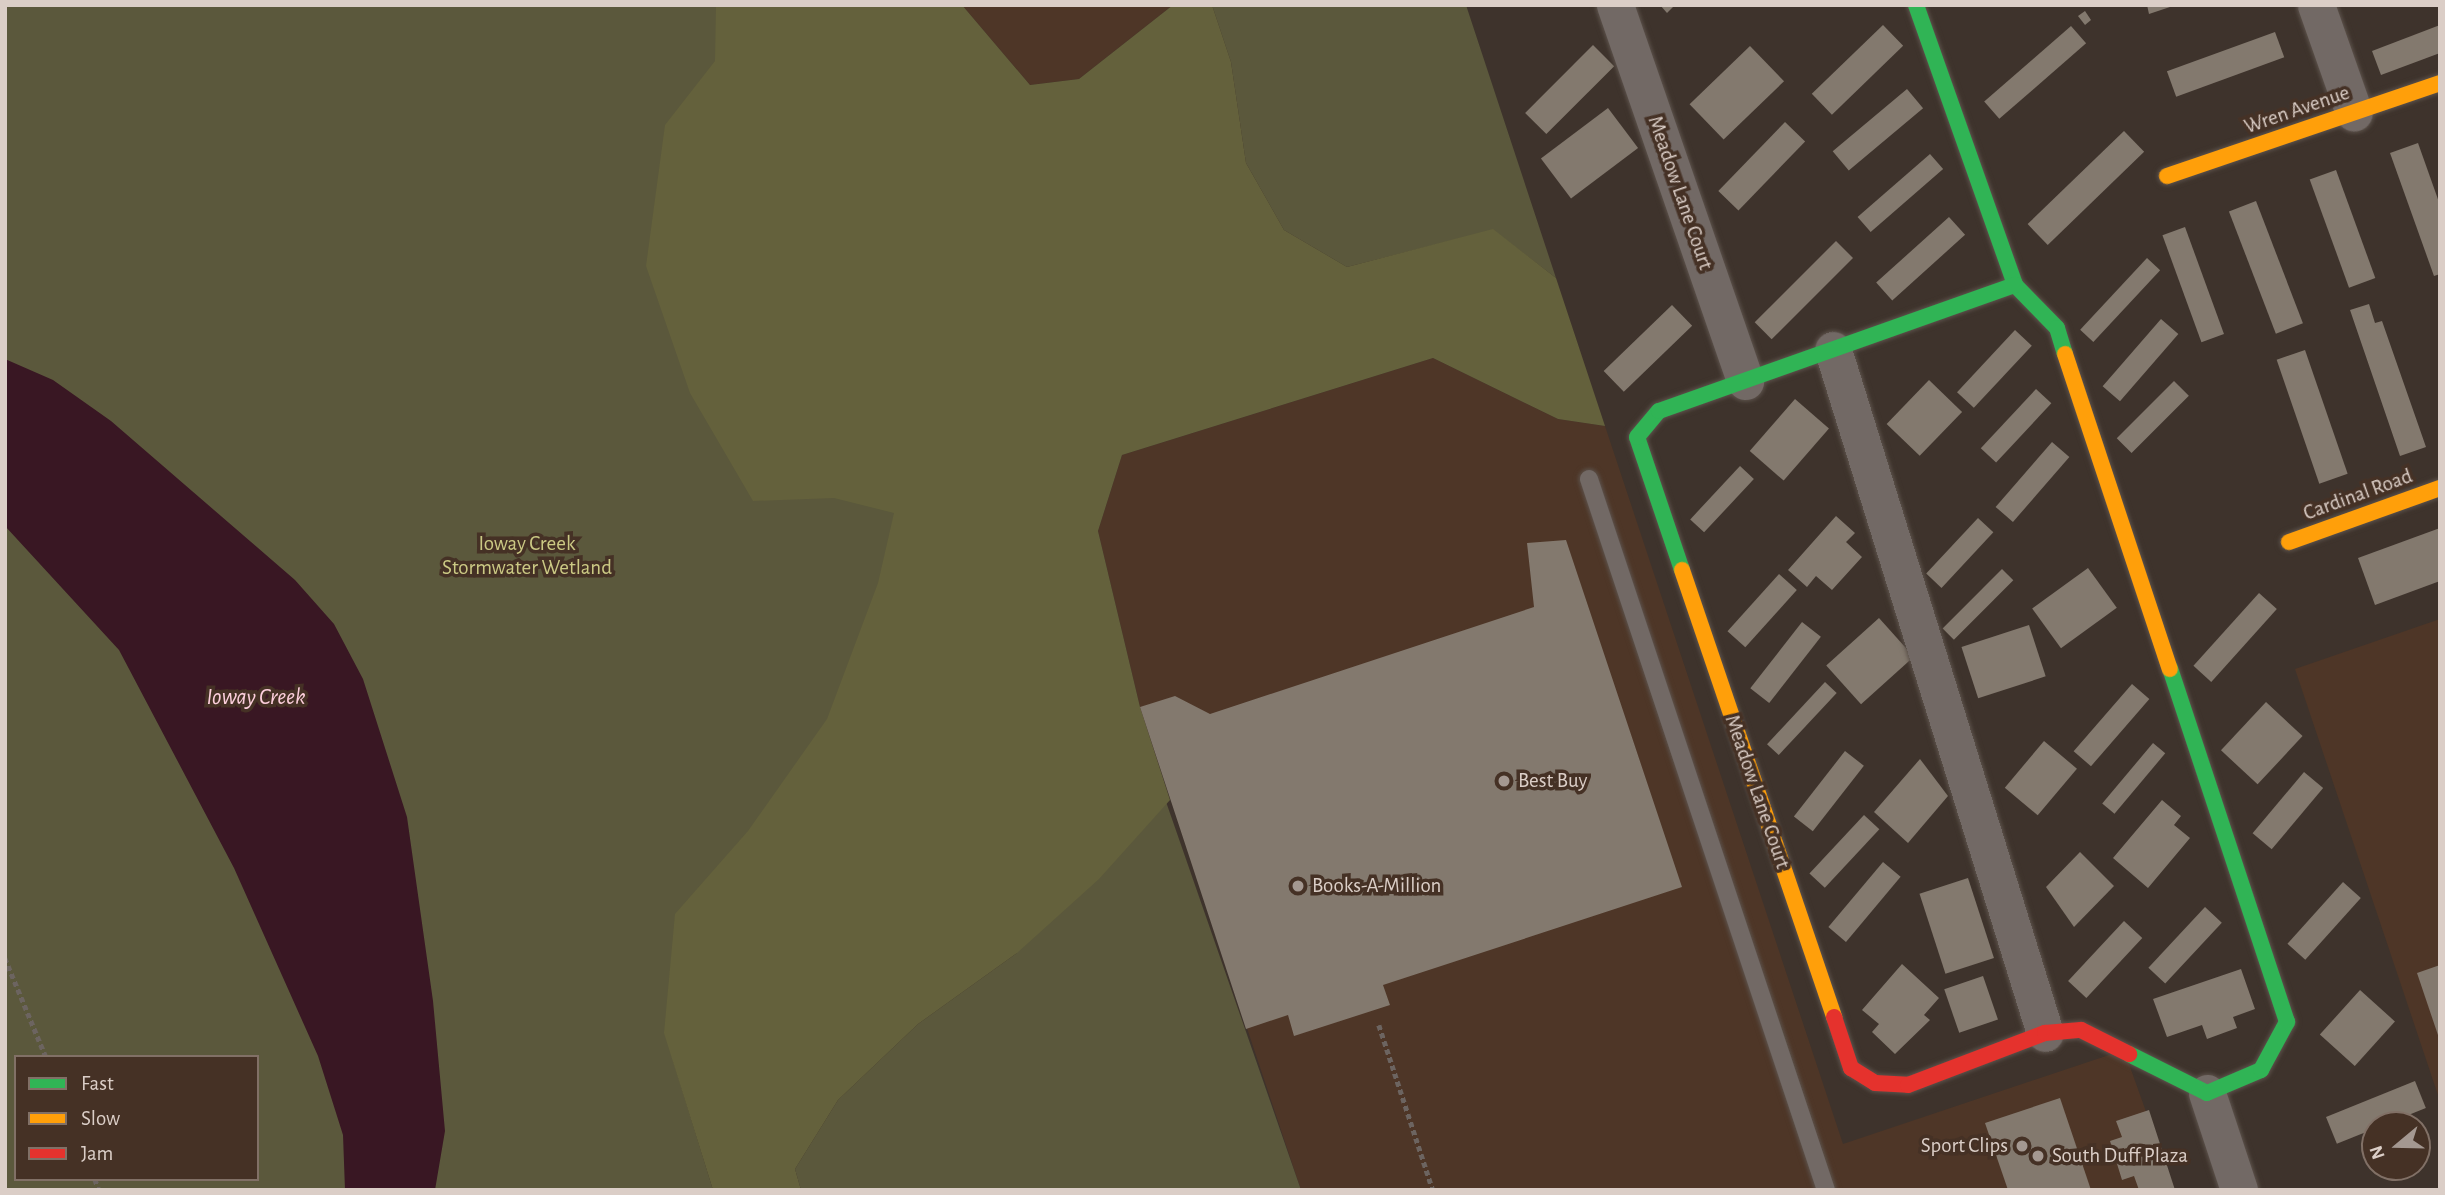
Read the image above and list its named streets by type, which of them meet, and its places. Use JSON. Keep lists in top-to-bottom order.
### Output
{
  "streets": {
    "street": ["Wren Avenue", "Meadow Lane Court", "Cardinal Road"]
  },
  "water": ["Ioway Creek"],
  "parks": ["Ioway Creek Stormwater Wetland"],
  "places": [
    "Best Buy",
    "Books-A-Million",
    "Sport Clips",
    "South Duff Plaza"
  ],
  "legend": ["Fast", "Slow", "Jam"],
  "north": "left"
}
